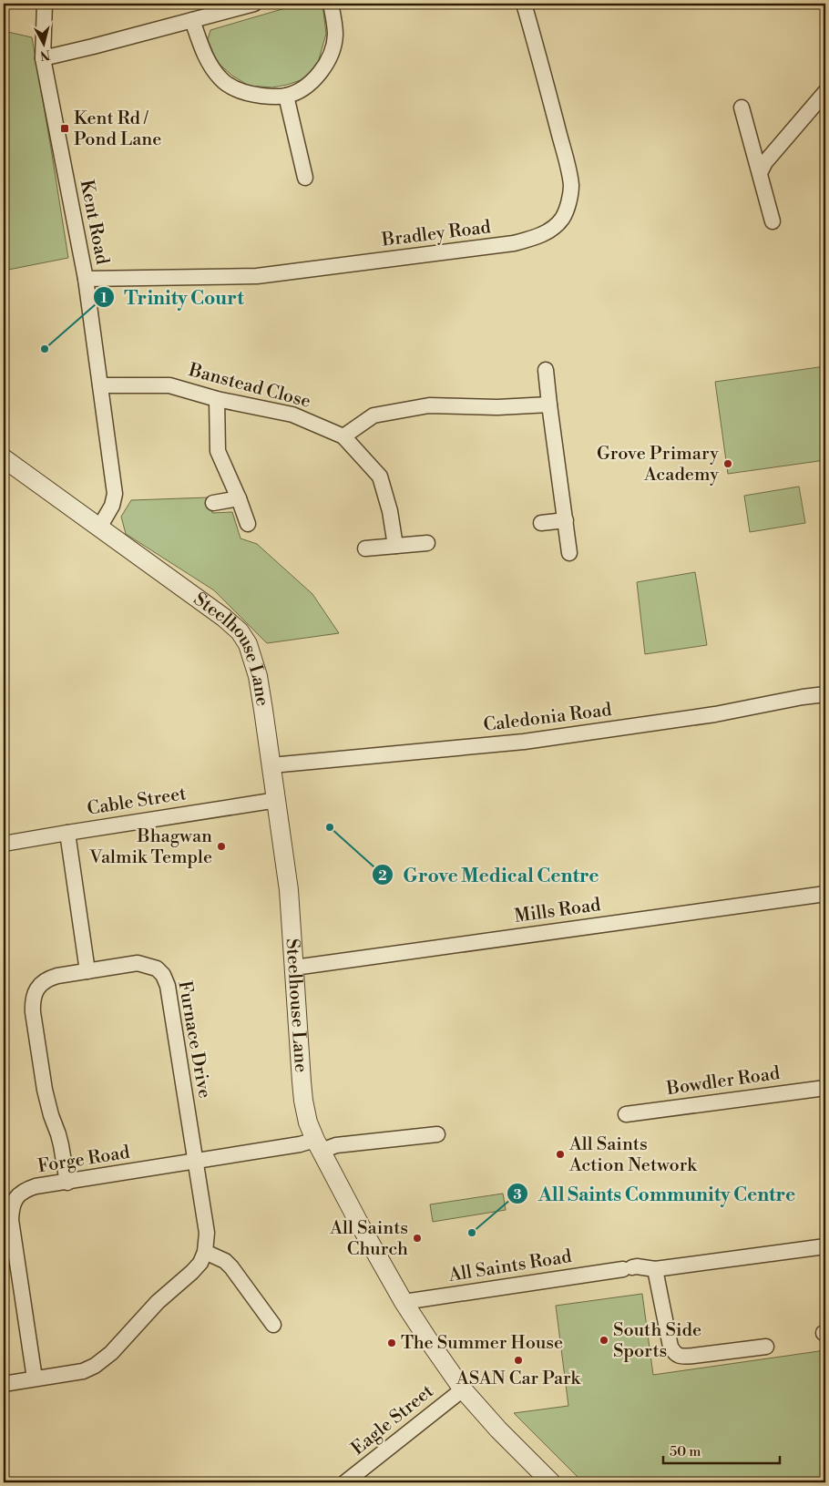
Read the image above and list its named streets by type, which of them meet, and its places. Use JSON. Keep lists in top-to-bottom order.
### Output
{
  "streets": {
    "street": [
      "Kent Road",
      "Bradley Road",
      "Banstead Close",
      "Steelhouse Lane",
      "Caledonia Road",
      "Cable Street",
      "Mills Road",
      "Furnace Drive",
      "Bowdler Road",
      "Forge Road",
      "All Saints Road",
      "Eagle Street"
    ]
  },
  "crossings": [
    ["Kent Road", "Bradley Road"],
    ["Kent Road", "Banstead Close"],
    ["Kent Road", "Steelhouse Lane"],
    ["Steelhouse Lane", "Caledonia Road"],
    ["Steelhouse Lane", "Cable Street"],
    ["Steelhouse Lane", "Mills Road"],
    ["Steelhouse Lane", "Forge Road"],
    ["Steelhouse Lane", "All Saints Road"],
    ["Steelhouse Lane", "Eagle Street"],
    ["Furnace Drive", "Forge Road"]
  ],
  "places": {
    "transit": ["Kent Rd / Pond Lane"],
    "other": [
      "Trinity Court",
      "Grove Primary Academy",
      "Grove Medical Centre",
      "Bhagwan Valmik Temple",
      "All Saints Action Network",
      "All Saints Community Centre",
      "All Saints Church",
      "South Side Sports",
      "The Summer House",
      "ASAN Car Park"
    ]
  },
  "scale_bar": "50 m",
  "north": "bottom"
}
